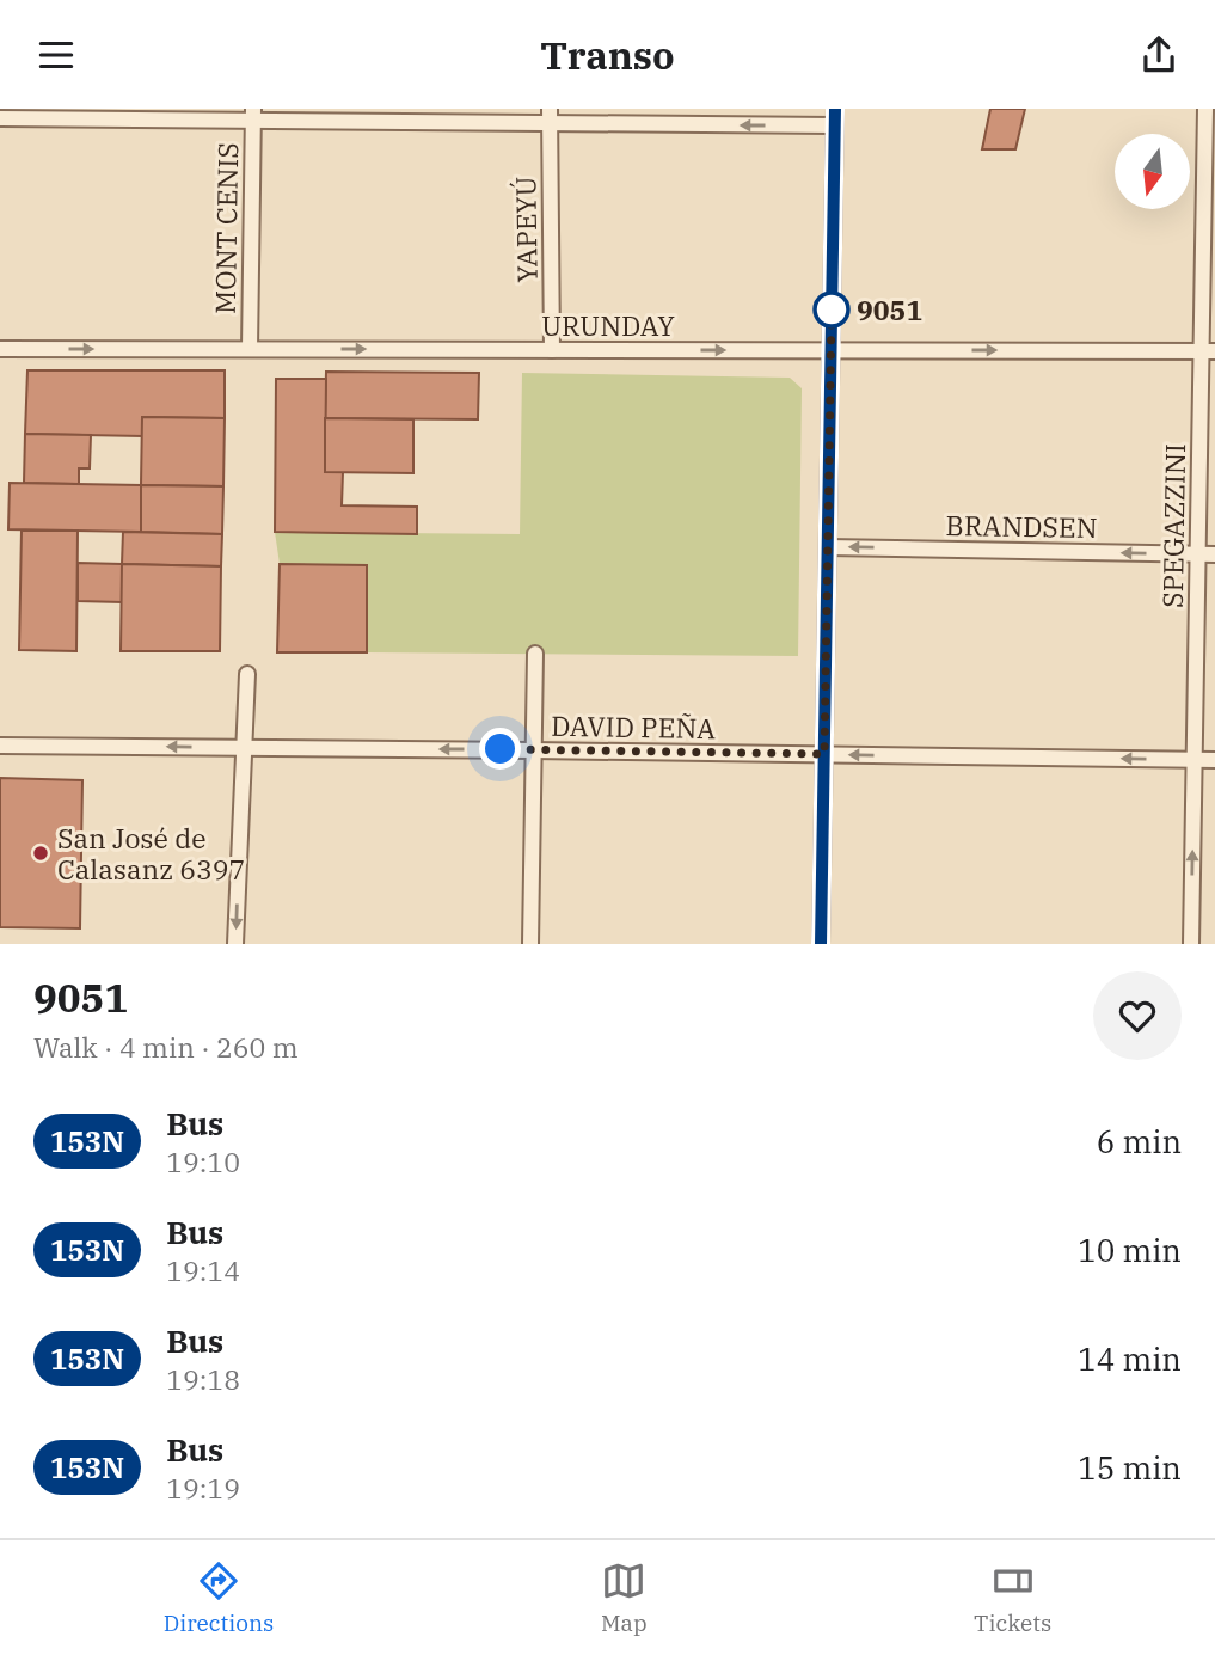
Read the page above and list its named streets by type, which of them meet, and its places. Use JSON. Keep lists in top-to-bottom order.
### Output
{
  "streets": {
    "street": [
      "MONT CENIS",
      "YAPEYÚ",
      "URUNDAY",
      "BRANDSEN",
      "SPEGAZZINI",
      "DAVID PEÑA"
    ]
  },
  "crossings": [
    ["MONT CENIS", "URUNDAY"],
    ["YAPEYÚ", "URUNDAY"],
    ["URUNDAY", "SPEGAZZINI"],
    ["BRANDSEN", "SPEGAZZINI"],
    ["SPEGAZZINI", "DAVID PEÑA"]
  ],
  "one_way": ["URUNDAY", "BRANDSEN", "DAVID PEÑA"],
  "places": ["9051", "San José de Calasanz 6397"],
  "lines": ["bus line 153N"],
  "north": "bottom",
  "page": {
    "header": "Transo",
    "heading": ["9051", "Walk · 4 min · 260 m"],
    "list": [
      {
        "mark": "153N",
        "name": "Bus",
        "note": "19:10",
        "value": "6 min"
      },
      {
        "mark": "153N",
        "name": "Bus",
        "note": "19:14",
        "value": "10 min"
      },
      {
        "mark": "153N",
        "name": "Bus",
        "note": "19:18",
        "value": "14 min"
      },
      {
        "mark": "153N",
        "name": "Bus",
        "note": "19:19",
        "value": "15 min"
      }
    ],
    "tabs": ["Directions", "Map", "Tickets"]
  }
}
